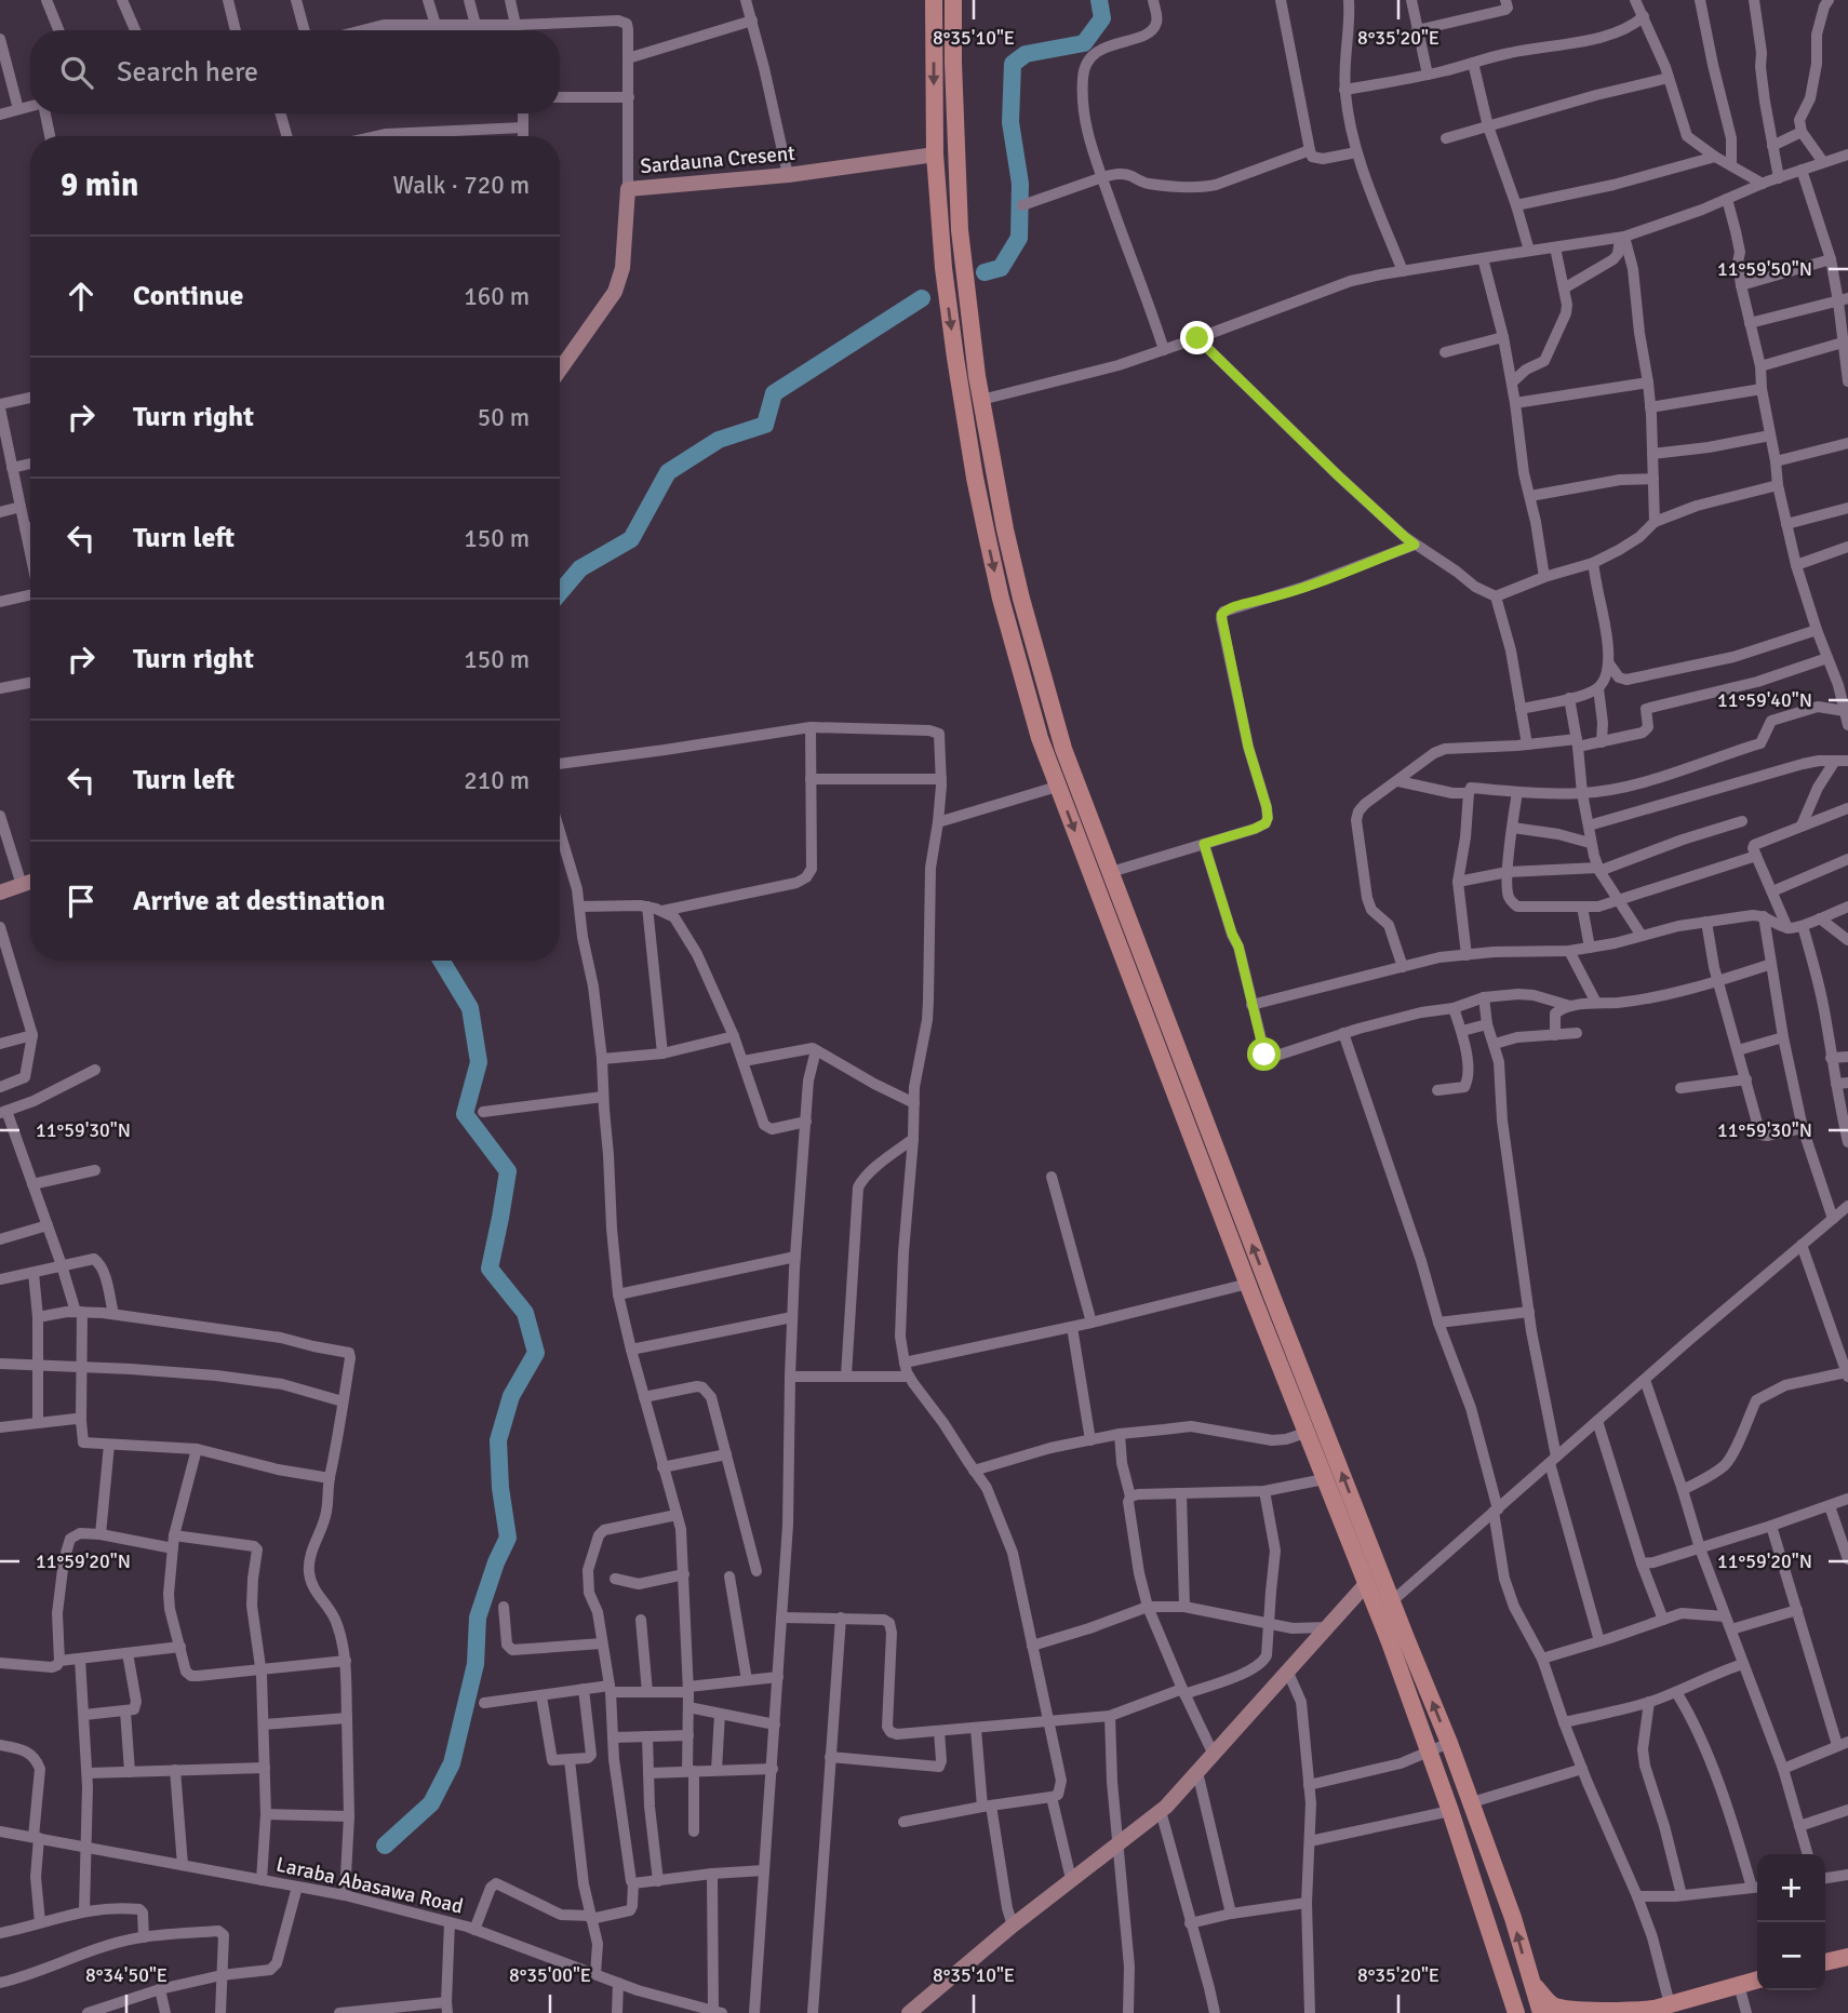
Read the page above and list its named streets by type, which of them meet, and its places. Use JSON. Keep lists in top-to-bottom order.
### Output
{
  "streets": {
    "street": ["Sardauna Cresent", "Laraba Abasawa Road"]
  },
  "page": {
    "search": "Search here",
    "heading": ["9 min", "Walk · 720 m"],
    "list": [
      ["Continue", "160 m"],
      ["Turn right", "50 m"],
      ["Turn left", "150 m"],
      ["Turn right", "150 m"],
      ["Turn left", "210 m"],
      "Arrive at destination"
    ],
    "map_buttons": ["+", "−"]
  },
  "coordinates": [
    "8°35'10\"E",
    "8°35'20\"E",
    "11°59'50\"N",
    "11°59'40\"N",
    "11°59'30\"N",
    "11°59'20\"N",
    "8°34'50\"E",
    "8°35'00\"E"
  ]
}
